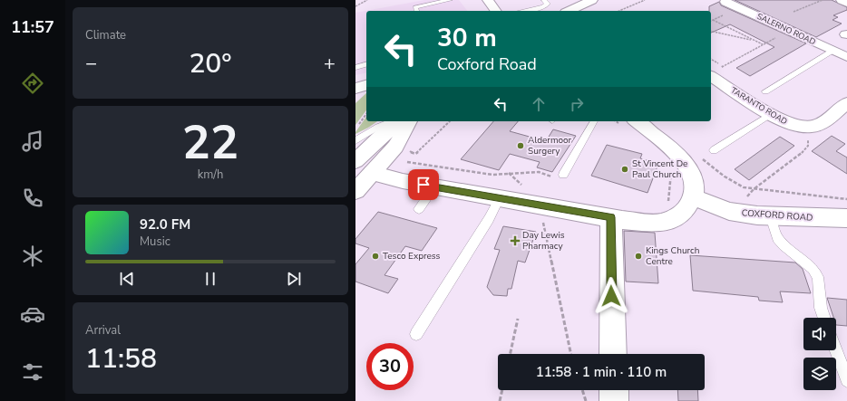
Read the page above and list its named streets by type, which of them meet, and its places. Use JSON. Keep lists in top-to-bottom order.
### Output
{
  "streets": {
    "street": ["SALERNO ROAD", "TARANTO ROAD", "COXFORD ROAD"]
  },
  "places": {
    "other": [
      "Aldermoor Surgery",
      "St Vincent De Paul Church",
      "Tesco Express",
      "Kings Church Centre"
    ],
    "health": ["Day Lewis Pharmacy"]
  },
  "page": {
    "tabs": "11:57",
    "tile": [
      "Climate",
      ["22", "km/h"],
      ["Arrival", "11:58"]
    ],
    "turn": ["30 m", "Coxford Road"],
    "heat": ["−", "20°", "+"],
    "song": ["92.0 FM", "Music"],
    "limit": "30",
    "trip": "11:58 · 1 min · 110 m"
  }
}
